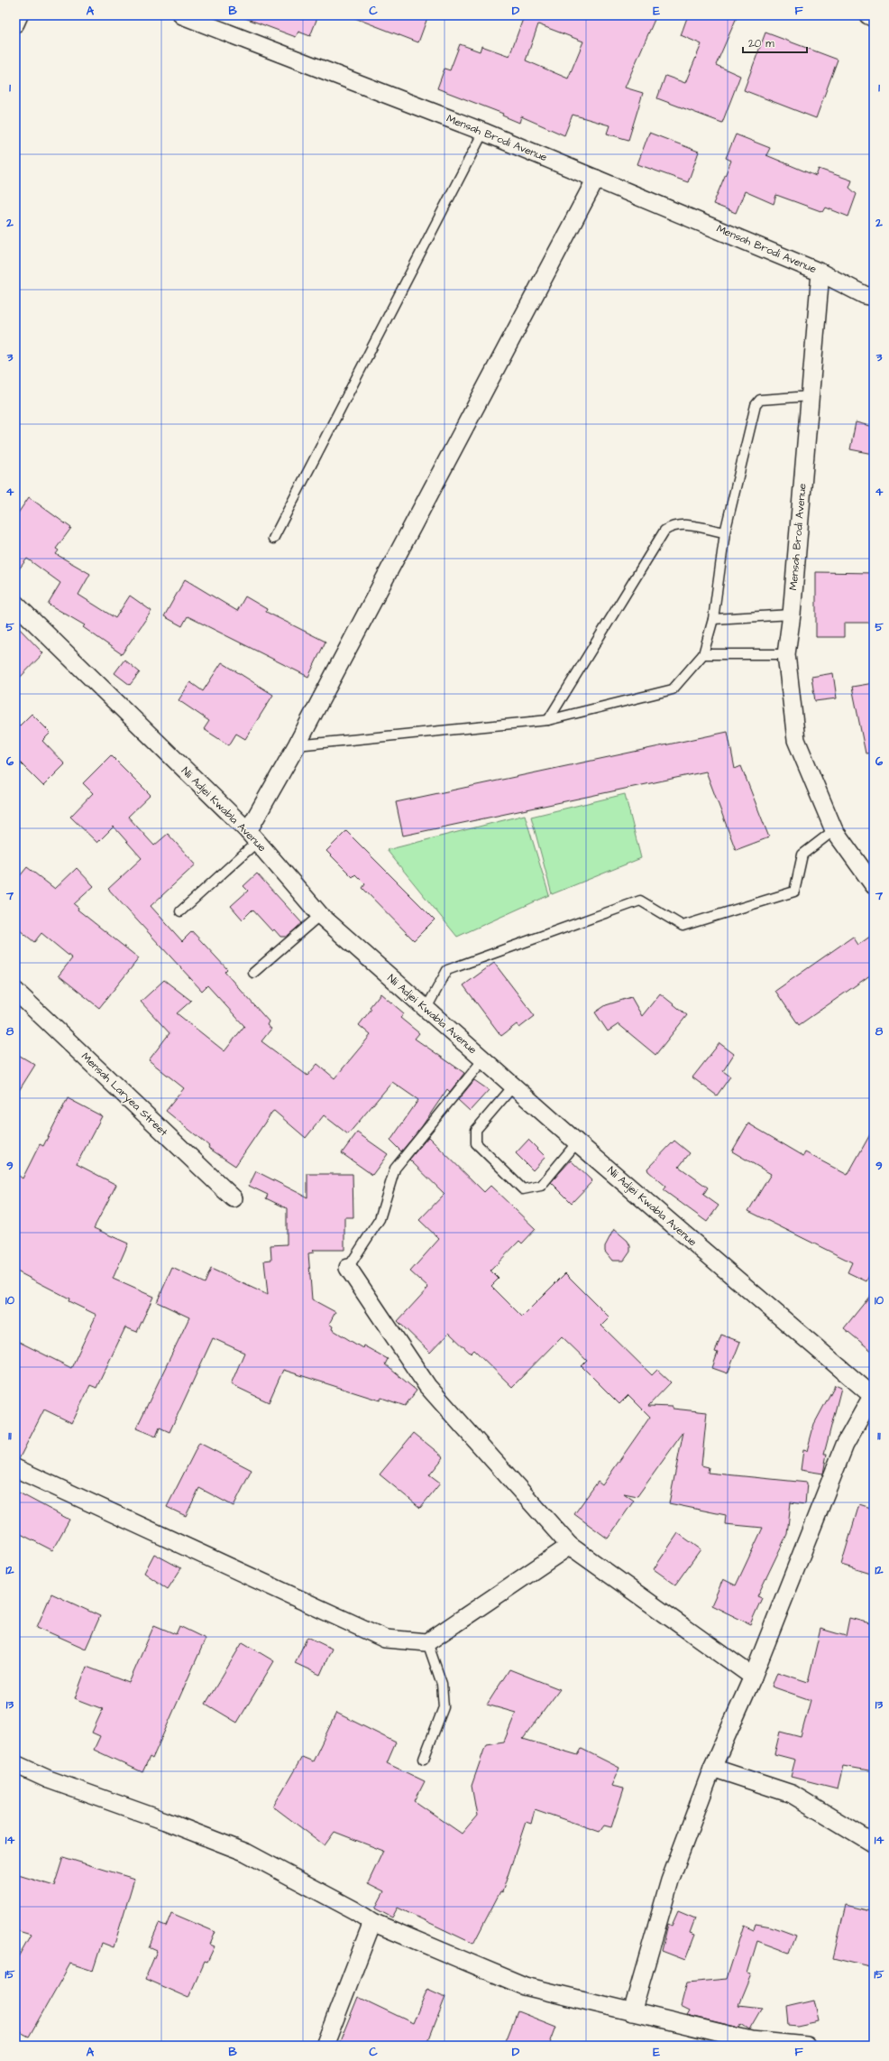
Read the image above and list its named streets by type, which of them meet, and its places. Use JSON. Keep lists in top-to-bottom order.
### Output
{
  "streets": {
    "street": ["Mensah Brodi Avenue", "Nii Adjei Kwabla Avenue", "Mensah Laryea Street"]
  },
  "scale_bar": "20 m",
  "grid": {
    "columns": [
      "A",
      "B",
      "C",
      "D",
      "E",
      "F"
    ],
    "rows": [
      "1",
      "2",
      "3",
      "4",
      "5",
      "6",
      "7",
      "8",
      "9",
      "10",
      "11",
      "12",
      "13",
      "14",
      "15"
    ]
  }
}
